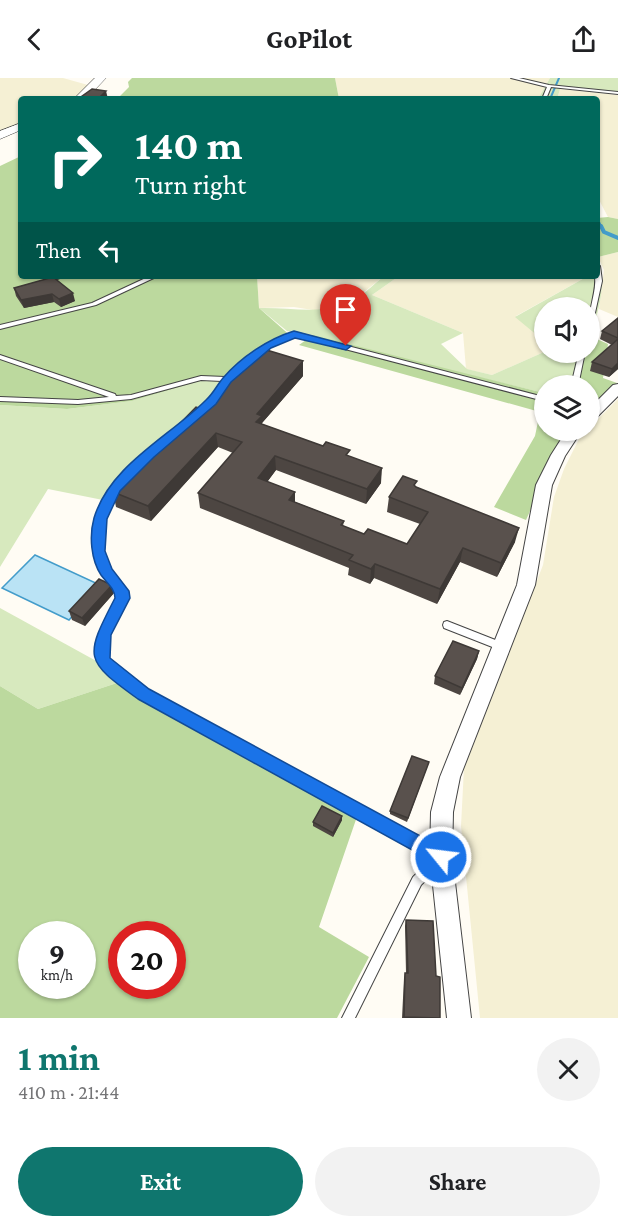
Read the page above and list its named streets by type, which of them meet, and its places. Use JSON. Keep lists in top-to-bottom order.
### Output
{
  "page": {
    "header": "GoPilot",
    "turn": ["140 m", "Turn right"],
    "then": "Then",
    "speed": "9 km/h",
    "limit": "20",
    "heading": ["1 min", "410 m · 21:44"],
    "buttons": ["Exit", "Share"]
  }
}
